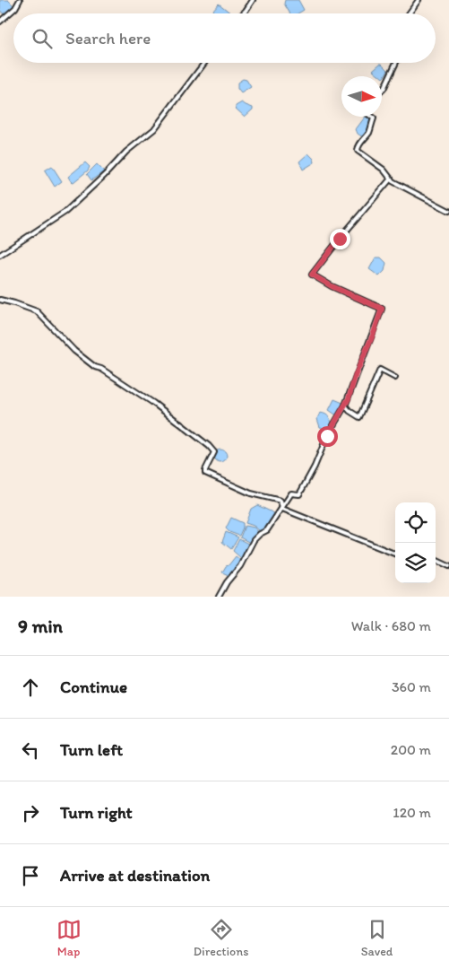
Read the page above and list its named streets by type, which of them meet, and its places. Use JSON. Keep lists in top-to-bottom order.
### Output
{
  "north": "right",
  "page": {
    "search": "Search here",
    "heading": ["9 min", "Walk · 680 m"],
    "list": [
      ["Continue", "360 m"],
      ["Turn left", "200 m"],
      ["Turn right", "120 m"],
      "Arrive at destination"
    ],
    "nav": ["Map", "Directions", "Saved"]
  }
}
